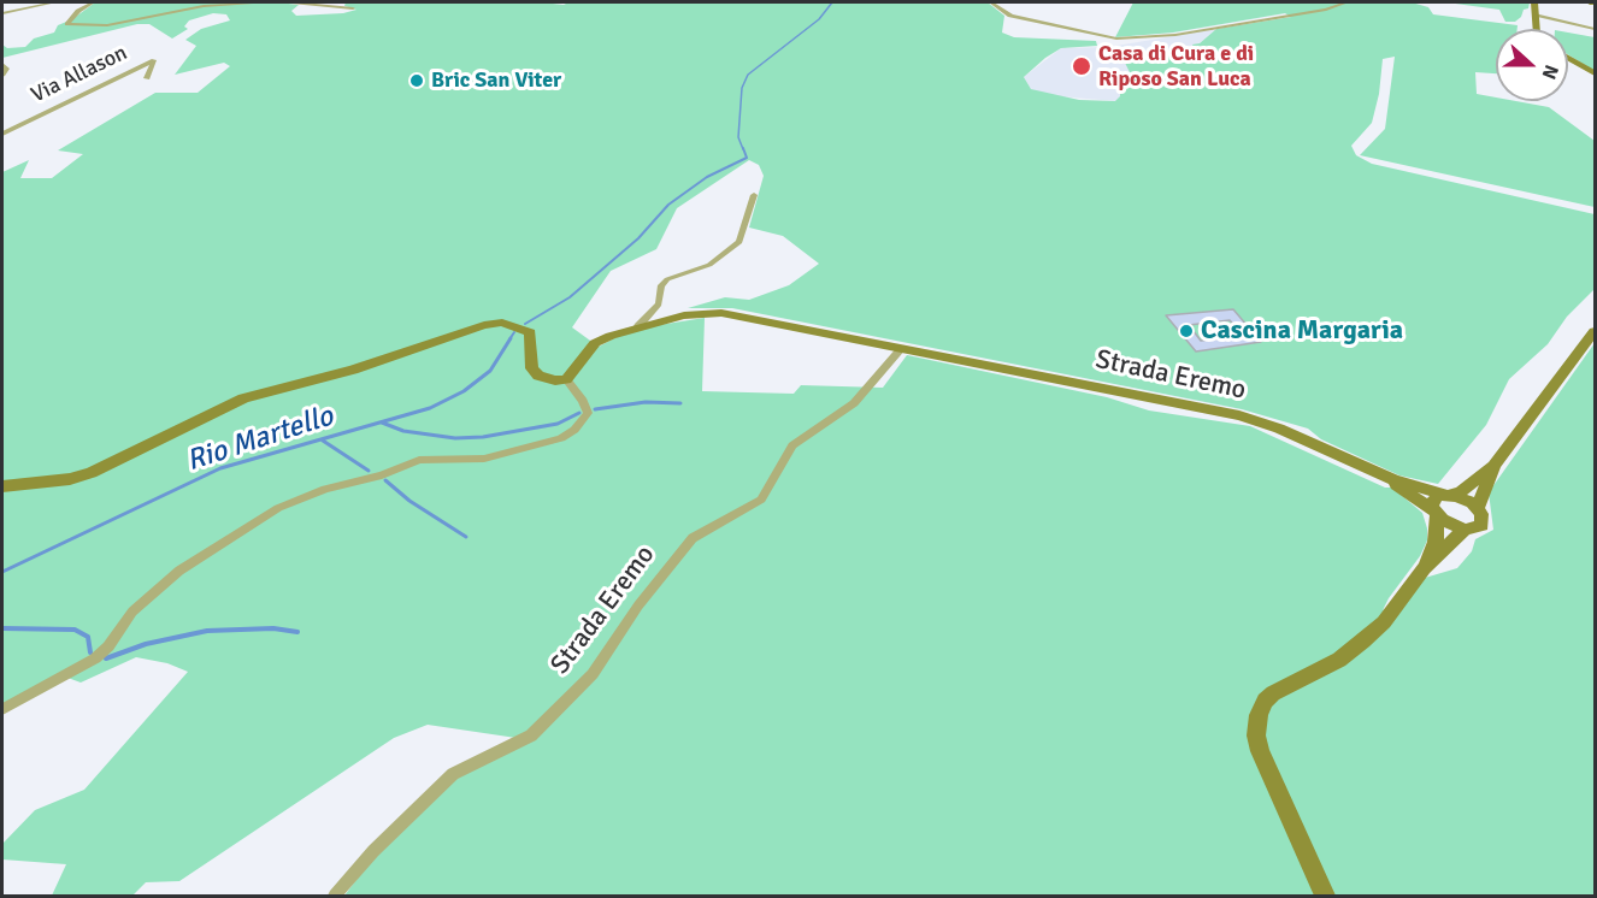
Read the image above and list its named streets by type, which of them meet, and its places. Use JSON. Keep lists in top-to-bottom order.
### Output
{
  "streets": {
    "main road": ["Strada Eremo"],
    "street": ["Via Allason"]
  },
  "water": ["Rio Martello"],
  "places": ["Casa di Cura e di Riposo San Luca", "Bric San Viter", "Cascina Margaria"],
  "north": "right"
}
